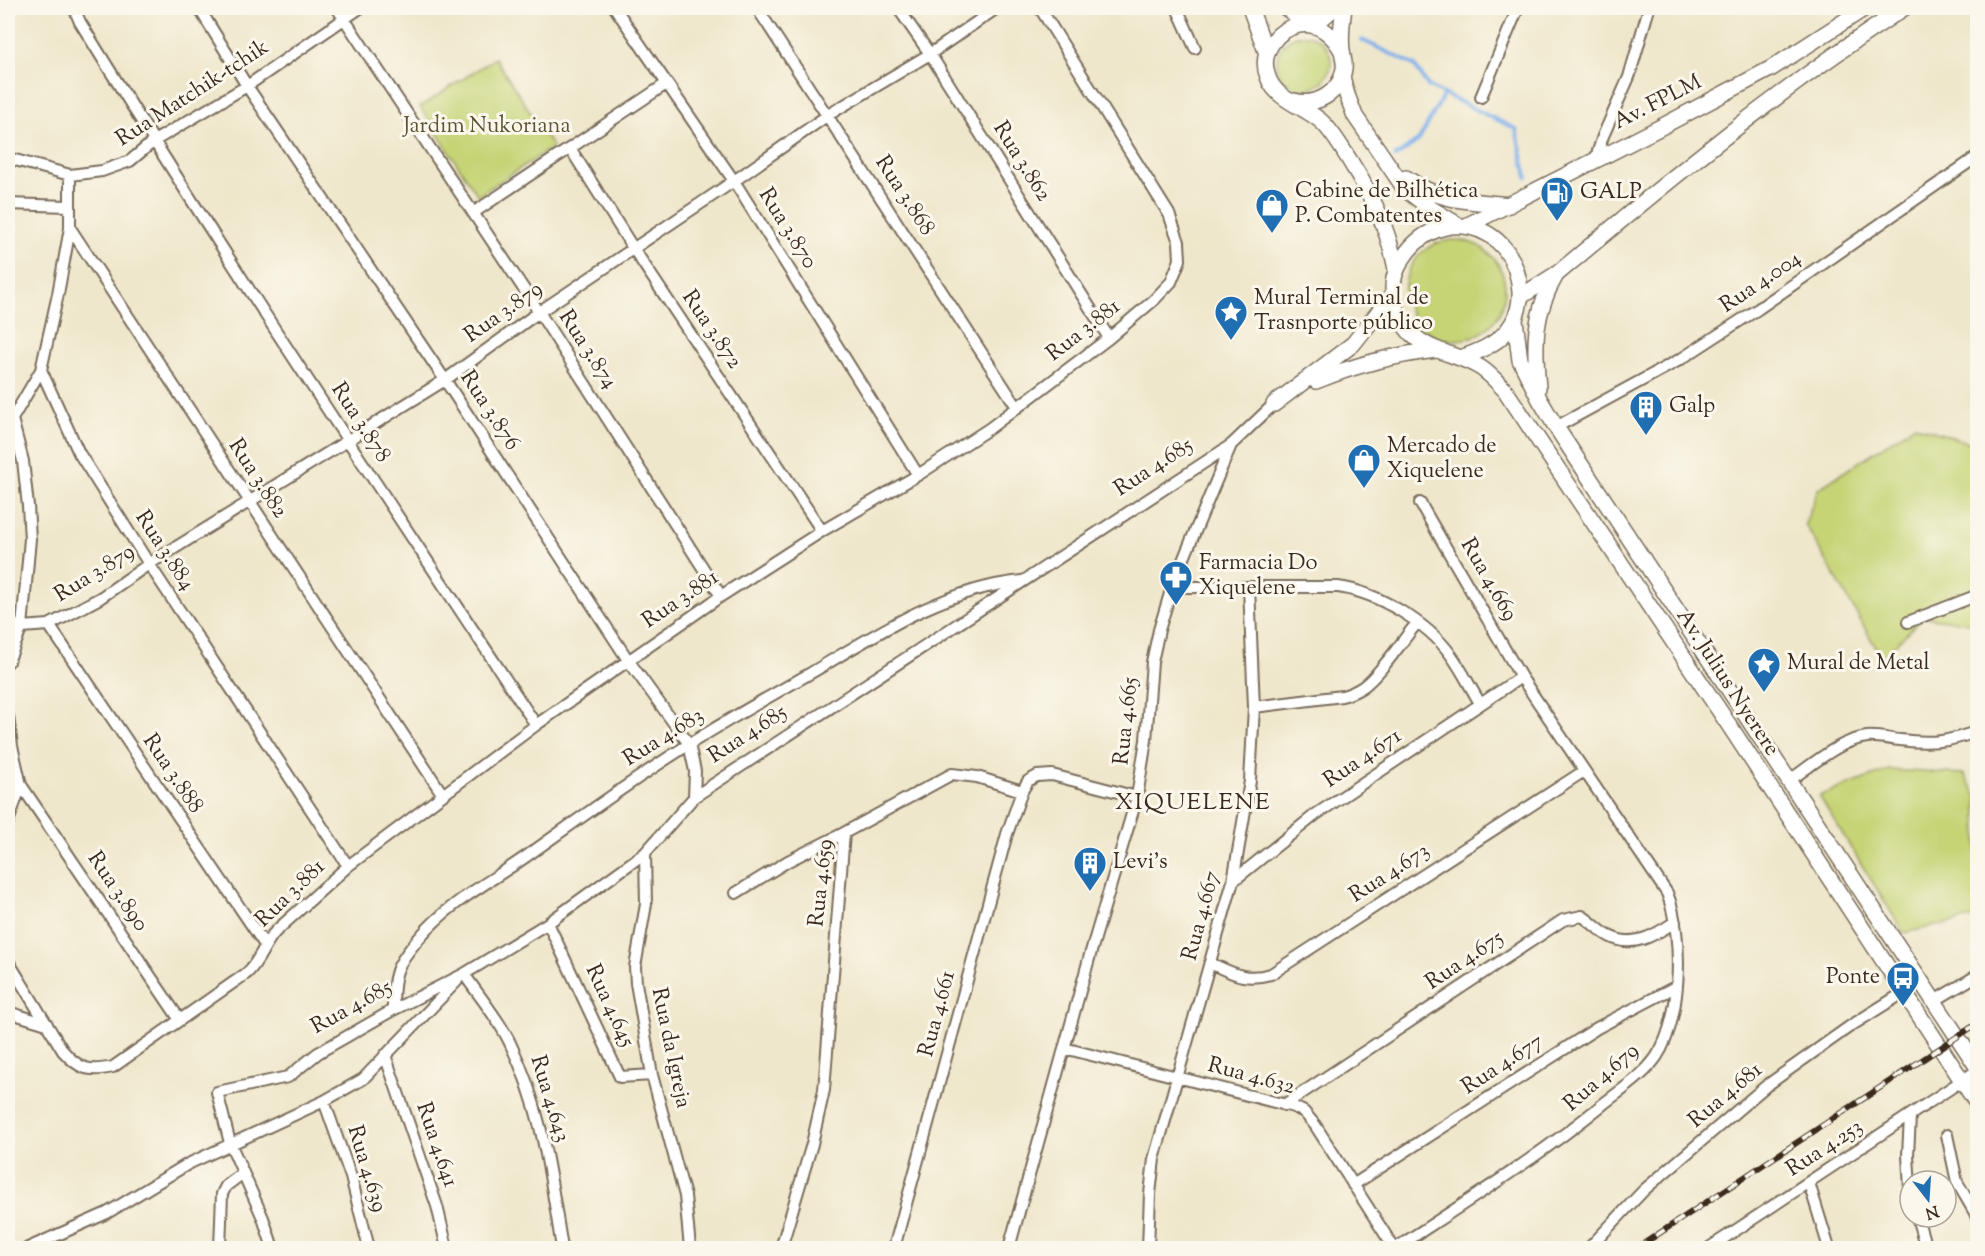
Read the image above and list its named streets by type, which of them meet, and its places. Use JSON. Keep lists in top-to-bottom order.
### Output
{
  "streets": {
    "main road": ["Av. FPLM", "Rua 4.685", "Av. Julius Nyerere"],
    "street": [
      "Rua Matchik-tchik",
      "Rua 3.862",
      "Rua 3.868",
      "Rua 3.870",
      "Rua 4.004",
      "Rua 3.879",
      "Rua 3.872",
      "Rua 3.881",
      "Rua 3.874",
      "Rua 3.876",
      "Rua 3.878",
      "Rua 3.882",
      "Rua 3.884",
      "Rua 4.669",
      "Rua 4.665",
      "Rua 4.683",
      "Rua 4.671",
      "Rua 3.888",
      "Rua 4.673",
      "Rua 4.659",
      "Rua 3.890",
      "Rua 4.667",
      "Rua 4.675",
      "Rua 4.645",
      "Rua 4.661",
      "Rua da Igreja",
      "Rua 4.677",
      "Rua 4.632",
      "Rua 4.679",
      "Rua 4.681",
      "Rua 4.643",
      "Rua 4.641",
      "Rua 4.253",
      "Rua 4.639"
    ]
  },
  "crossings": [
    ["Rua Matchik-tchik", "Rua 3.874"],
    ["Rua Matchik-tchik", "Rua 3.876"],
    ["Rua Matchik-tchik", "Rua 3.878"],
    ["Rua Matchik-tchik", "Rua 3.882"],
    ["Av. FPLM", "Rua 4.685"],
    ["Av. FPLM", "Av. Julius Nyerere"],
    ["Rua 3.862", "Rua 3.879"],
    ["Rua 3.862", "Rua 3.881"],
    ["Rua 3.868", "Rua 3.879"],
    ["Rua 3.868", "Rua 3.881"],
    ["Rua 3.870", "Rua 3.879"],
    ["Rua 3.870", "Rua 3.881"],
    ["Rua 4.004", "Av. Julius Nyerere"],
    ["Rua 3.879", "Rua 3.872"],
    ["Rua 3.879", "Rua 3.874"],
    ["Rua 3.879", "Rua 3.876"],
    ["Rua 3.879", "Rua 3.878"],
    ["Rua 3.879", "Rua 3.882"],
    ["Rua 3.879", "Rua 3.884"],
    ["Rua 3.879", "Rua 3.888"],
    ["Rua 3.872", "Rua 3.881"],
    ["Rua 3.881", "Rua 3.874"],
    ["Rua 3.881", "Rua 3.876"],
    ["Rua 3.881", "Rua 3.878"],
    ["Rua 3.881", "Rua 3.882"],
    ["Rua 3.881", "Rua 3.884"],
    ["Rua 3.881", "Rua 3.888"],
    ["Rua 3.881", "Rua 3.890"],
    ["Rua 3.876", "Rua 4.683"],
    ["Rua 4.685", "Av. Julius Nyerere"],
    ["Rua 4.685", "Rua 4.665"],
    ["Rua 4.685", "Rua 4.683"],
    ["Rua 4.685", "Rua 4.645"],
    ["Rua 4.685", "Rua da Igreja"],
    ["Rua 4.685", "Rua 4.643"],
    ["Rua 4.669", "Rua 4.671"],
    ["Rua 4.669", "Rua 4.679"],
    ["Av. Julius Nyerere", "Rua 4.681"],
    ["Av. Julius Nyerere", "Rua 4.253"],
    ["Rua 4.665", "Rua 4.632"],
    ["Rua 4.671", "Rua 4.667"],
    ["Rua 4.671", "Rua 4.679"],
    ["Rua 4.673", "Rua 4.667"],
    ["Rua 4.673", "Rua 4.679"],
    ["Rua 4.659", "Rua 4.661"],
    ["Rua 4.667", "Rua 4.632"],
    ["Rua 4.675", "Rua 4.632"],
    ["Rua 4.675", "Rua 4.679"],
    ["Rua 4.645", "Rua da Igreja"],
    ["Rua 4.677", "Rua 4.632"],
    ["Rua 4.677", "Rua 4.679"],
    ["Rua 4.632", "Rua 4.679"]
  ],
  "districts": ["XIQUELENE"],
  "parks": ["Jardim Nukoriana"],
  "places": {
    "fuel station": ["GALP"],
    "shop": ["Cabine de Bilhética P. Combatentes", "Mercado de Xiquelene"],
    "place": ["Mural Terminal de Trasnporte público", "Mural de Metal"],
    "building": ["Galp", "Levi's"],
    "pharmacy": ["Farmacia Do Xiquelene"],
    "bus stop": ["Ponte"]
  },
  "north": "bottom"
}
